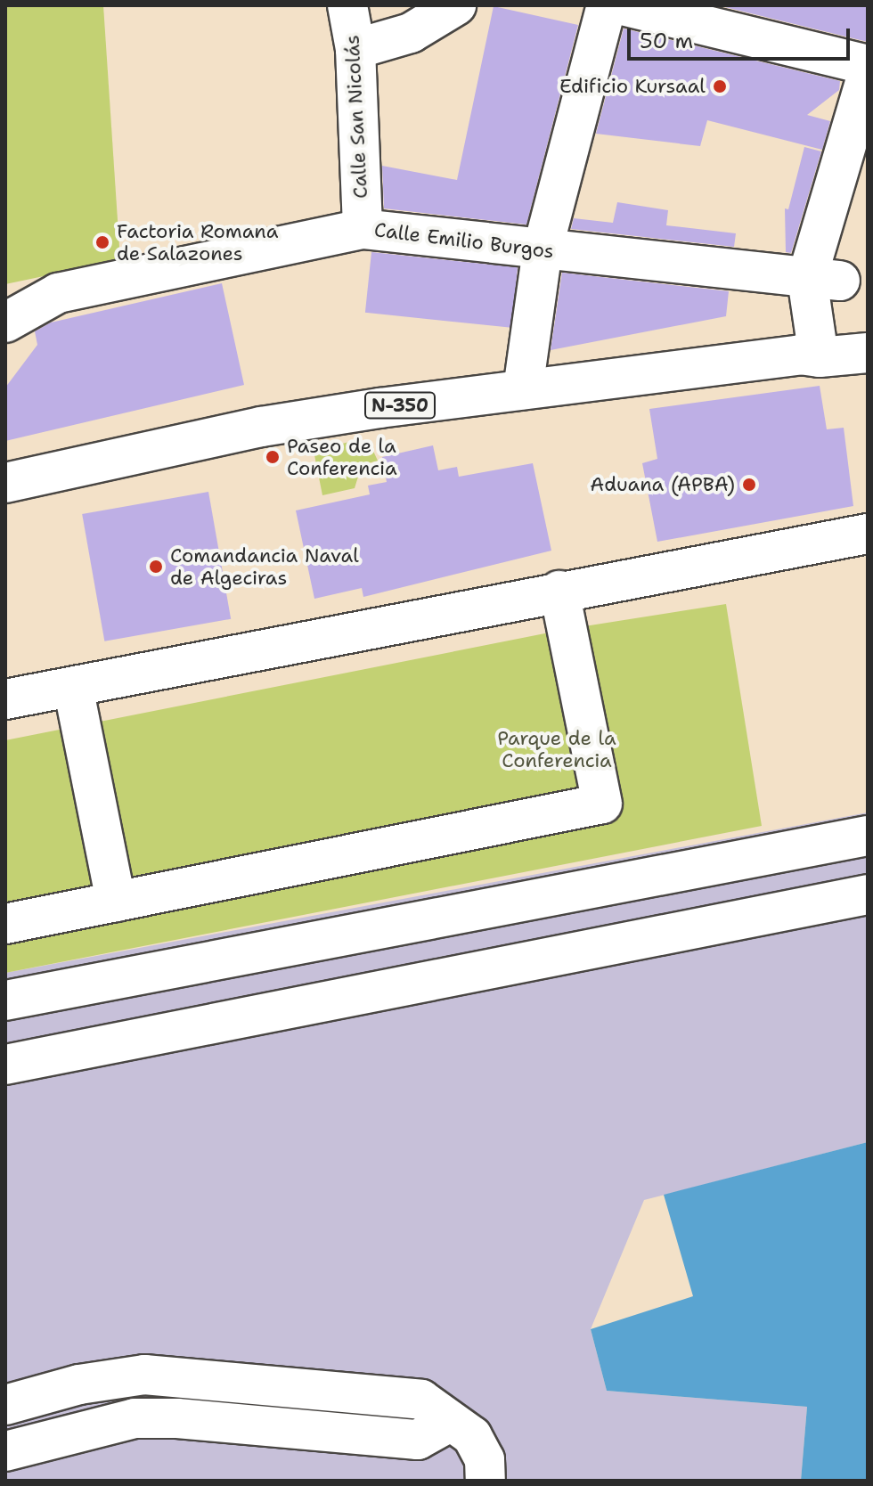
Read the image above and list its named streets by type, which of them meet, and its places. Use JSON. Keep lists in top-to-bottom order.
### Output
{
  "streets": {
    "main road": ["Calle San Nicolás", "Calle Emilio Burgos", "N-350"]
  },
  "crossings": [
    ["Calle San Nicolás", "Calle Emilio Burgos"]
  ],
  "parks": ["Parque de la Conferencia"],
  "places": [
    "Edificio Kursaal",
    "Factoria Romana de Salazones",
    "Paseo de la Conferencia",
    "Aduana (APBA)",
    "Comandancia Naval de Algeciras"
  ],
  "scale_bar": "50 m"
}
